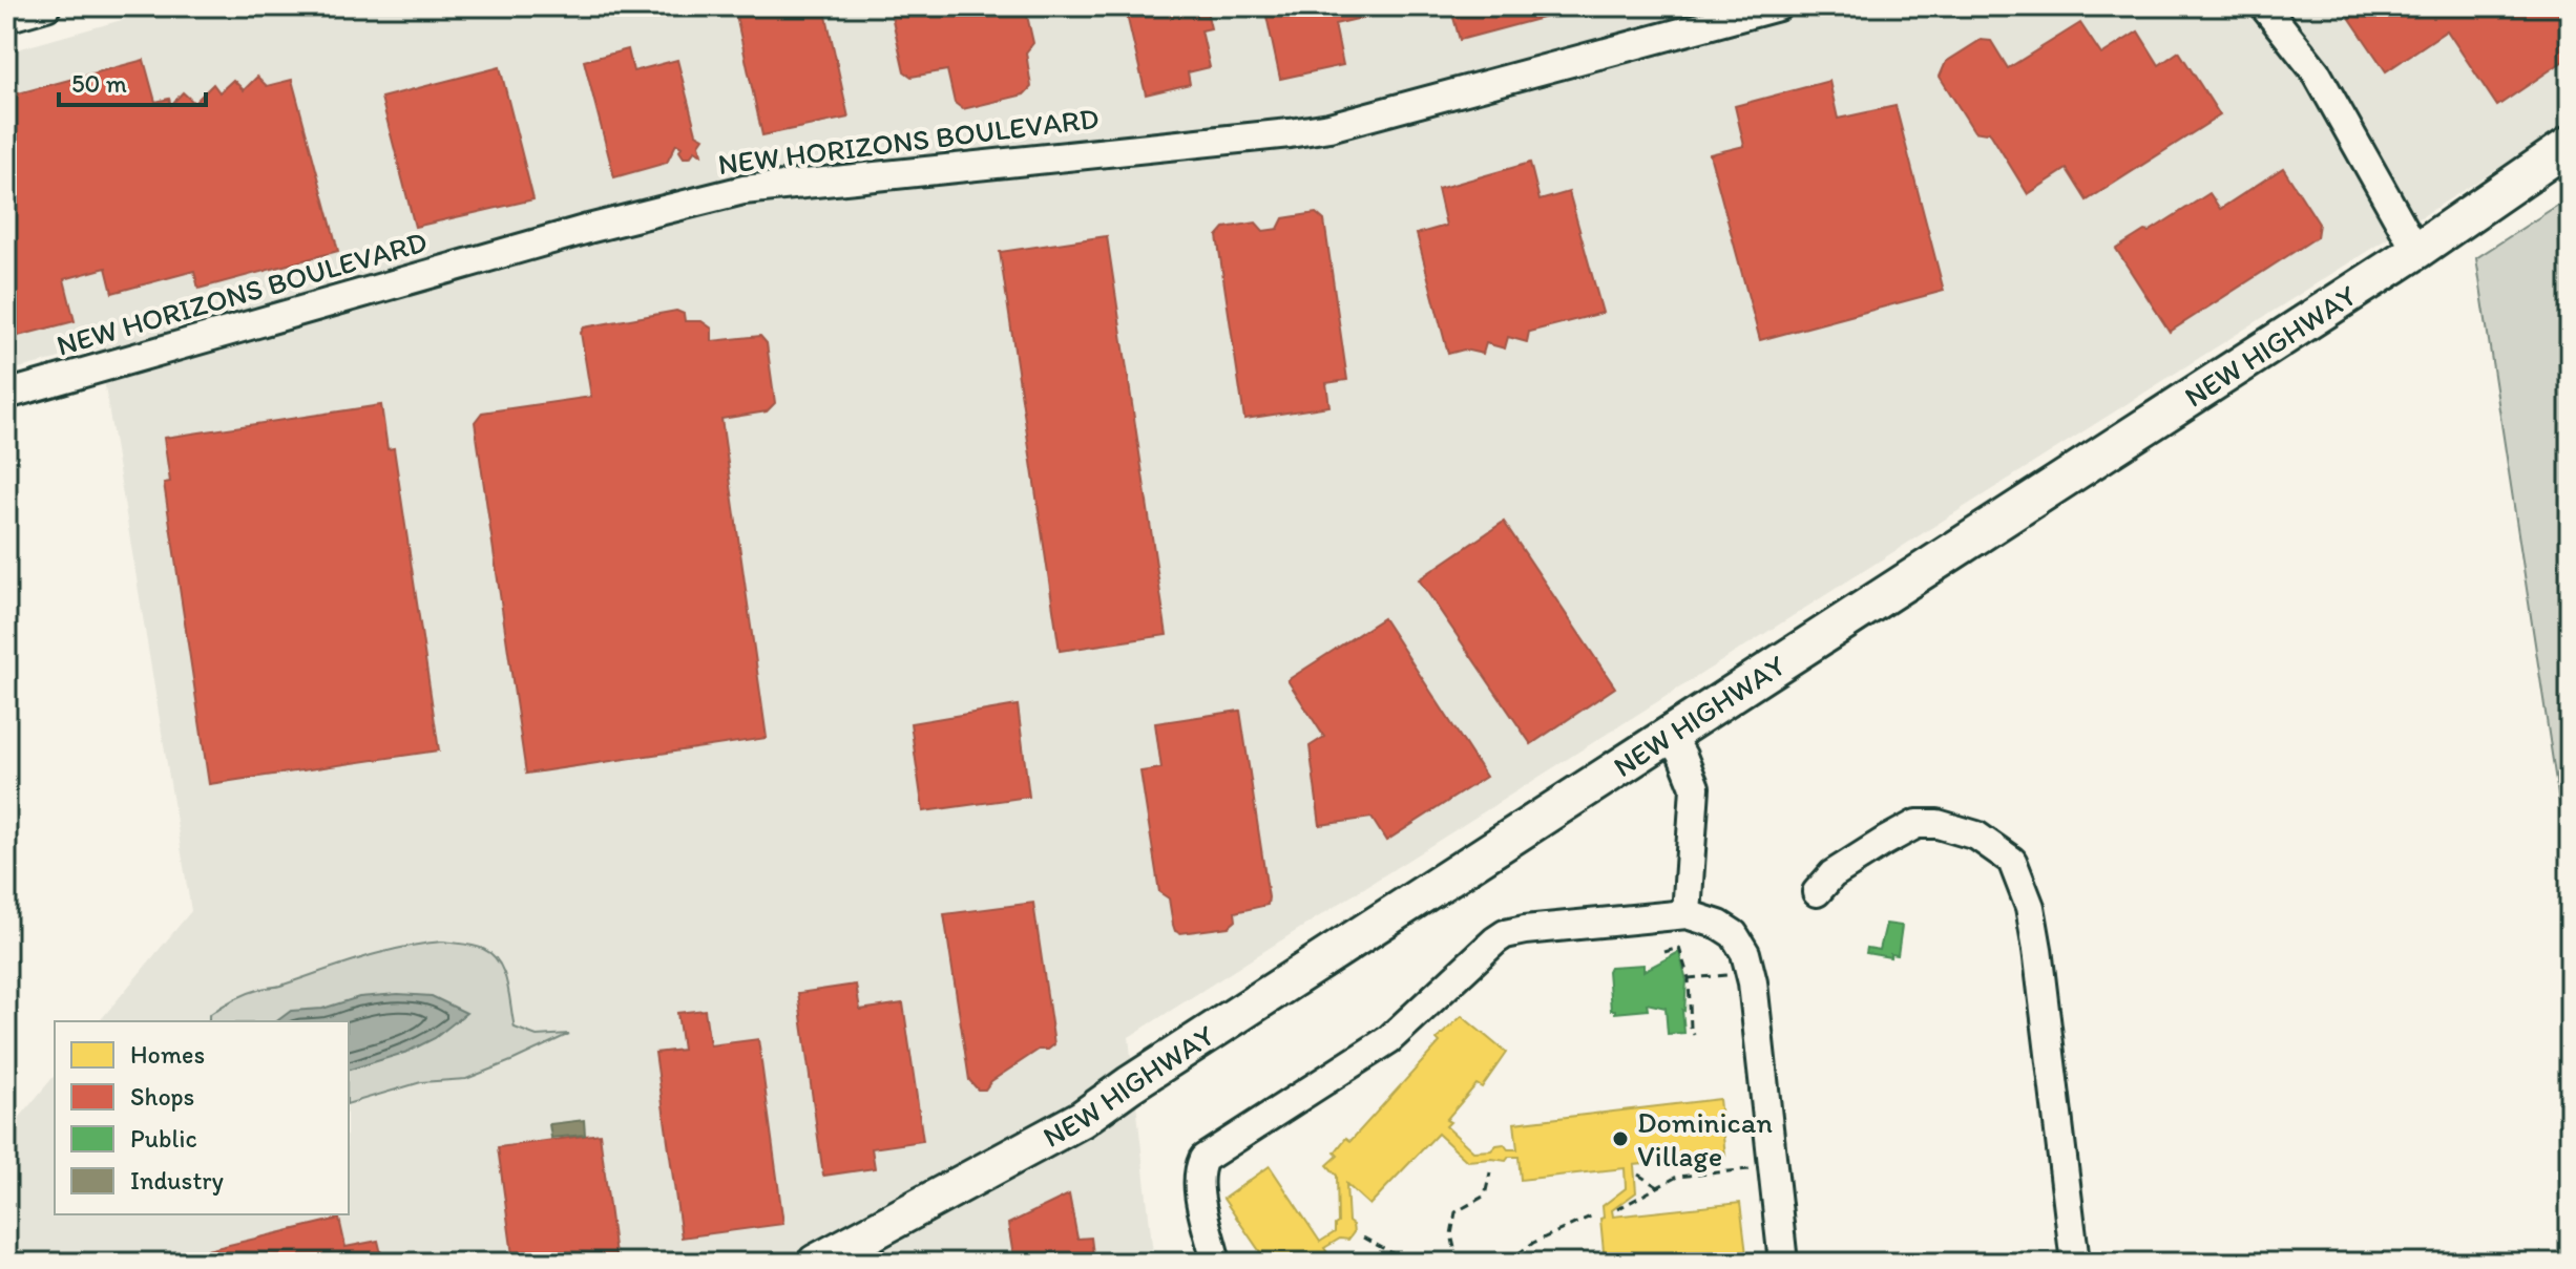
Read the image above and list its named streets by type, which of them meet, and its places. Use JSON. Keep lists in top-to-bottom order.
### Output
{
  "streets": {
    "main road": ["NEW HIGHWAY"],
    "street": ["NEW HORIZONS BOULEVARD"]
  },
  "places": ["Dominican Village"],
  "legend": [
    "Homes",
    "Shops",
    "Public",
    "Industry"
  ],
  "scale_bar": "50 m"
}
